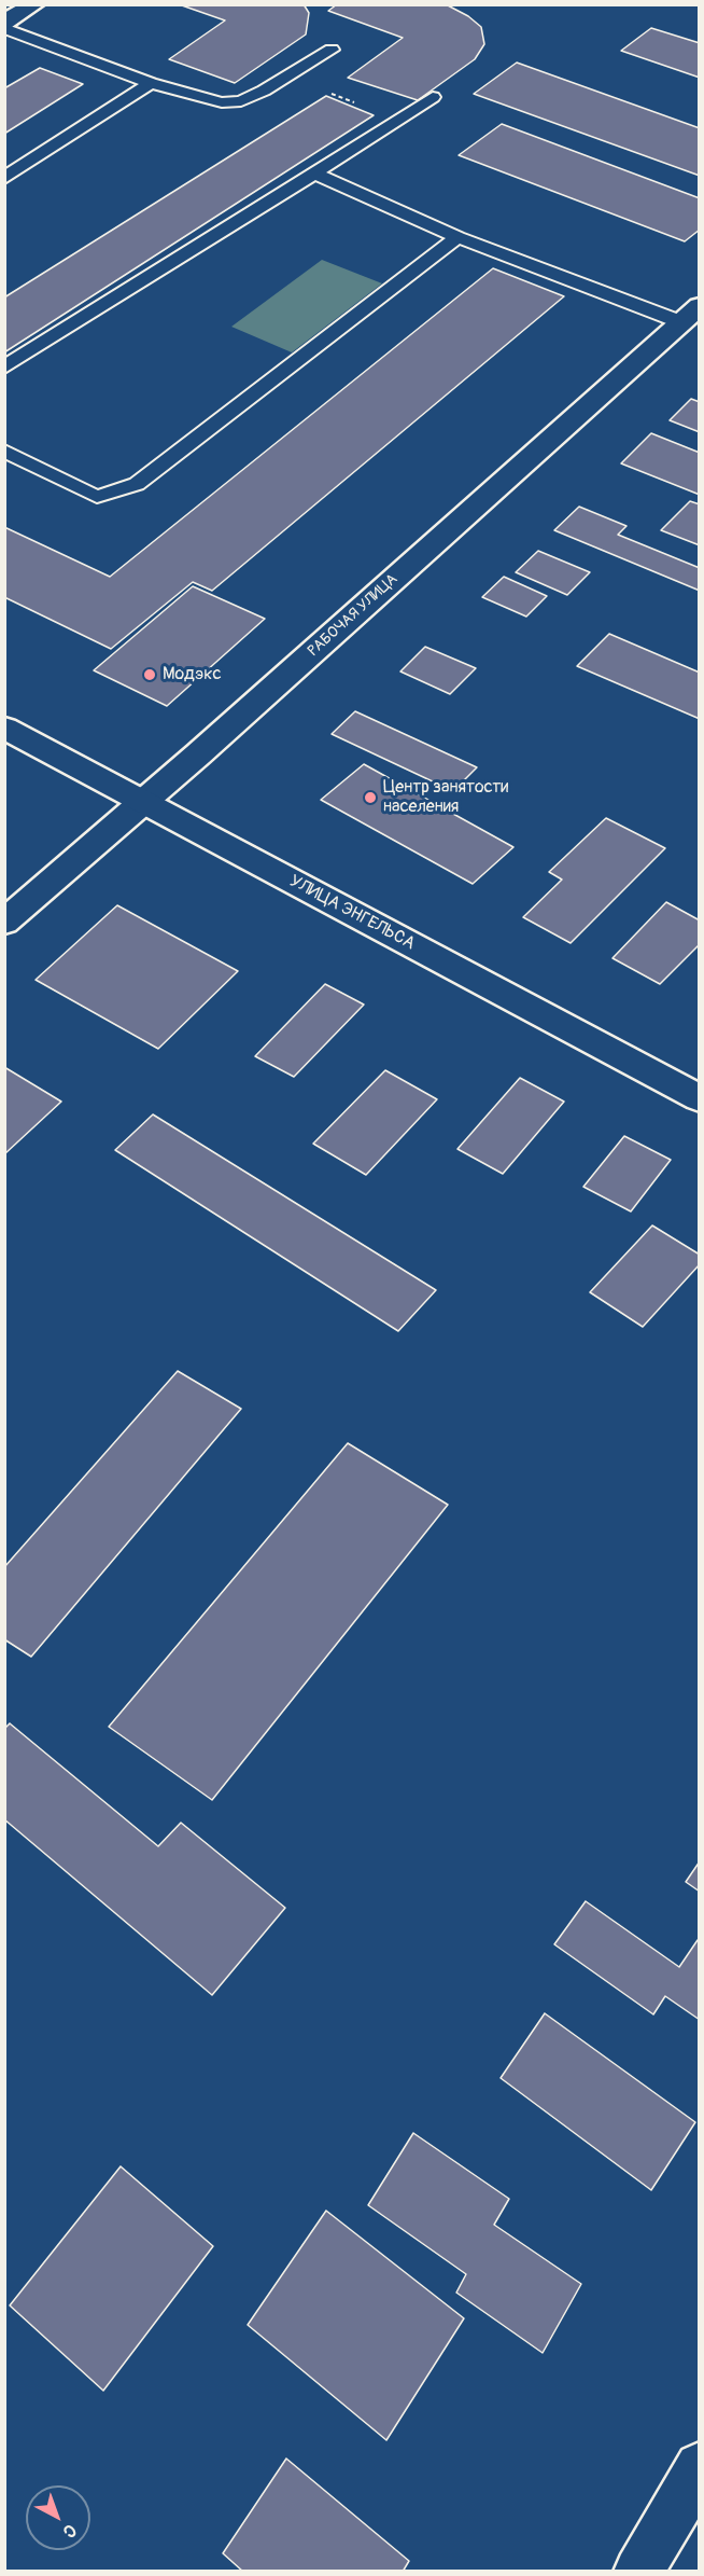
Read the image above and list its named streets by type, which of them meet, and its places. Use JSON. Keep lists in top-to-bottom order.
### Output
{
  "streets": {
    "street": ["РАБОЧАЯ УЛИЦА", "УЛИЦА ЭНГЕЛЬСА"]
  },
  "crossings": [
    ["РАБОЧАЯ УЛИЦА", "УЛИЦА ЭНГЕЛЬСА"]
  ],
  "places": ["Модэкс", "Центр занятости населения"],
  "north": "bottom right"
}
